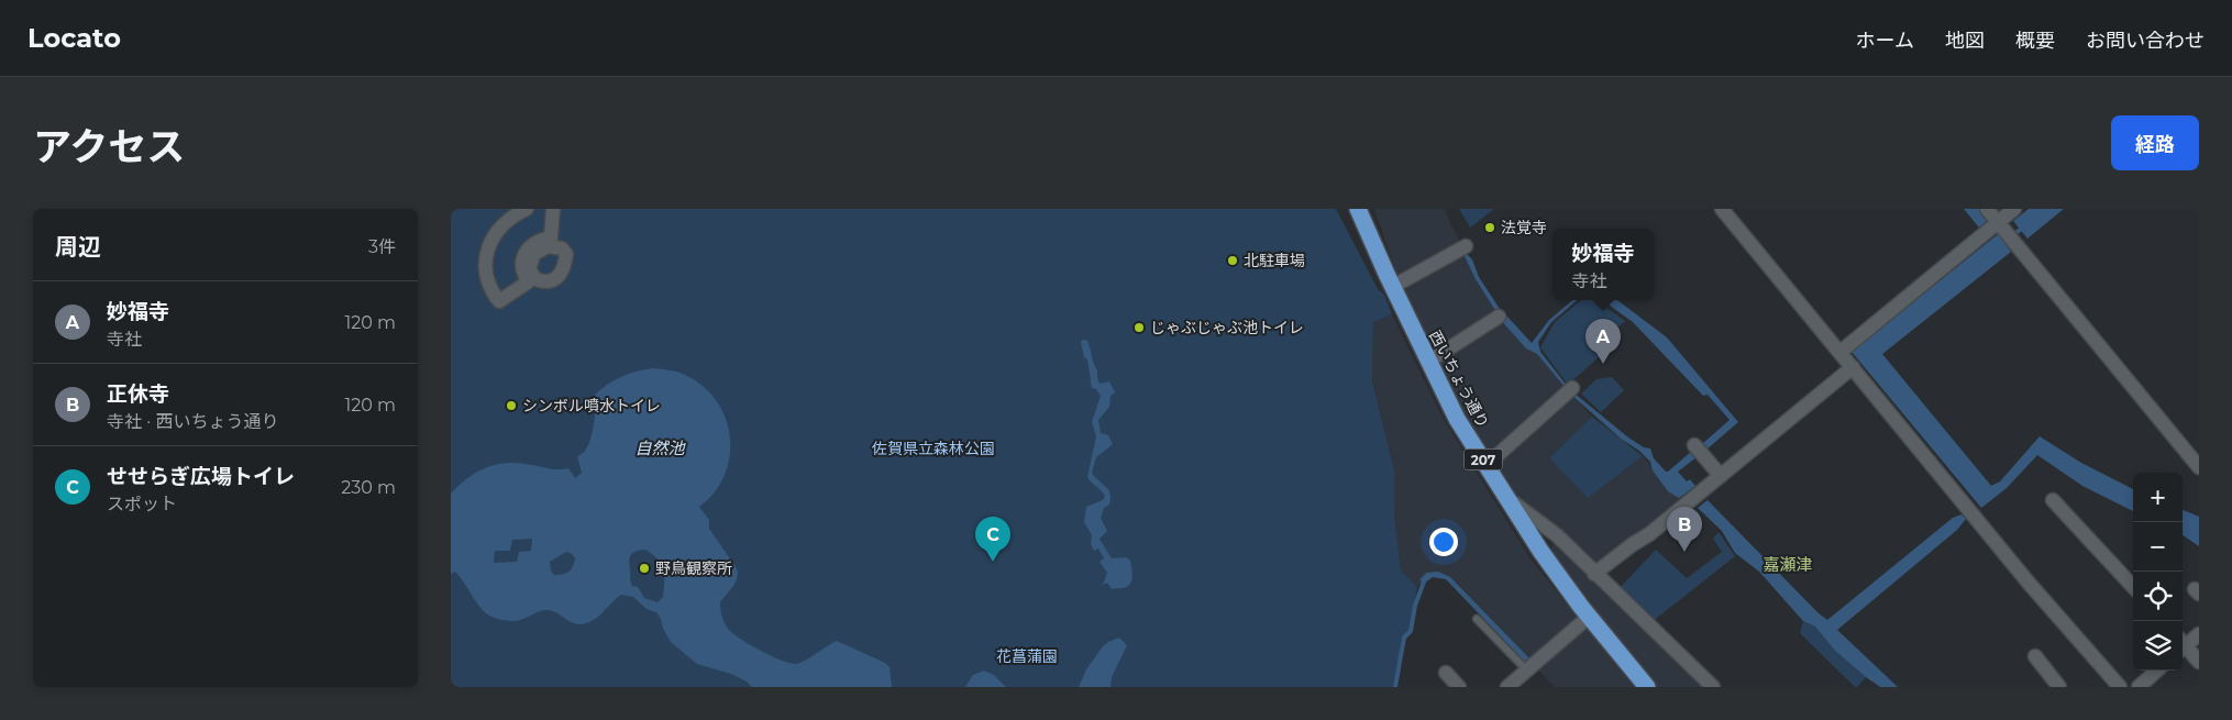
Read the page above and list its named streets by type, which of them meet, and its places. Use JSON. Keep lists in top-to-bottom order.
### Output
{
  "streets": {
    "highway": ["西いちょう通り", "207"]
  },
  "districts": ["嘉瀬津"],
  "water": ["自然池"],
  "parks": ["佐賀県立森林公園", "花菖蒲園"],
  "places": [
    "法覚寺",
    "北駐車場",
    "じゃぶじゃぶ池トイレ",
    "シンボル噴水トイレ",
    "野鳥観察所"
  ],
  "page": {
    "header": "Locato",
    "nav": [
      "ホーム",
      "地図",
      "概要",
      "お問い合わせ"
    ],
    "title": "アクセス",
    "buttons": "経路",
    "heading": ["周辺", "3件"],
    "popup": ["妙福寺", "寺社"],
    "list": [
      {
        "mark": "A",
        "name": "妙福寺",
        "note": "寺社",
        "value": "120 m"
      },
      {
        "mark": "B",
        "name": "正休寺",
        "note": "寺社 · 西いちょう通り",
        "value": "120 m"
      },
      {
        "mark": "C",
        "name": "せせらぎ広場トイレ",
        "note": "スポット",
        "value": "230 m"
      }
    ],
    "pins": ["A", "B", "C"],
    "map_buttons": ["+", "−"]
  }
}
